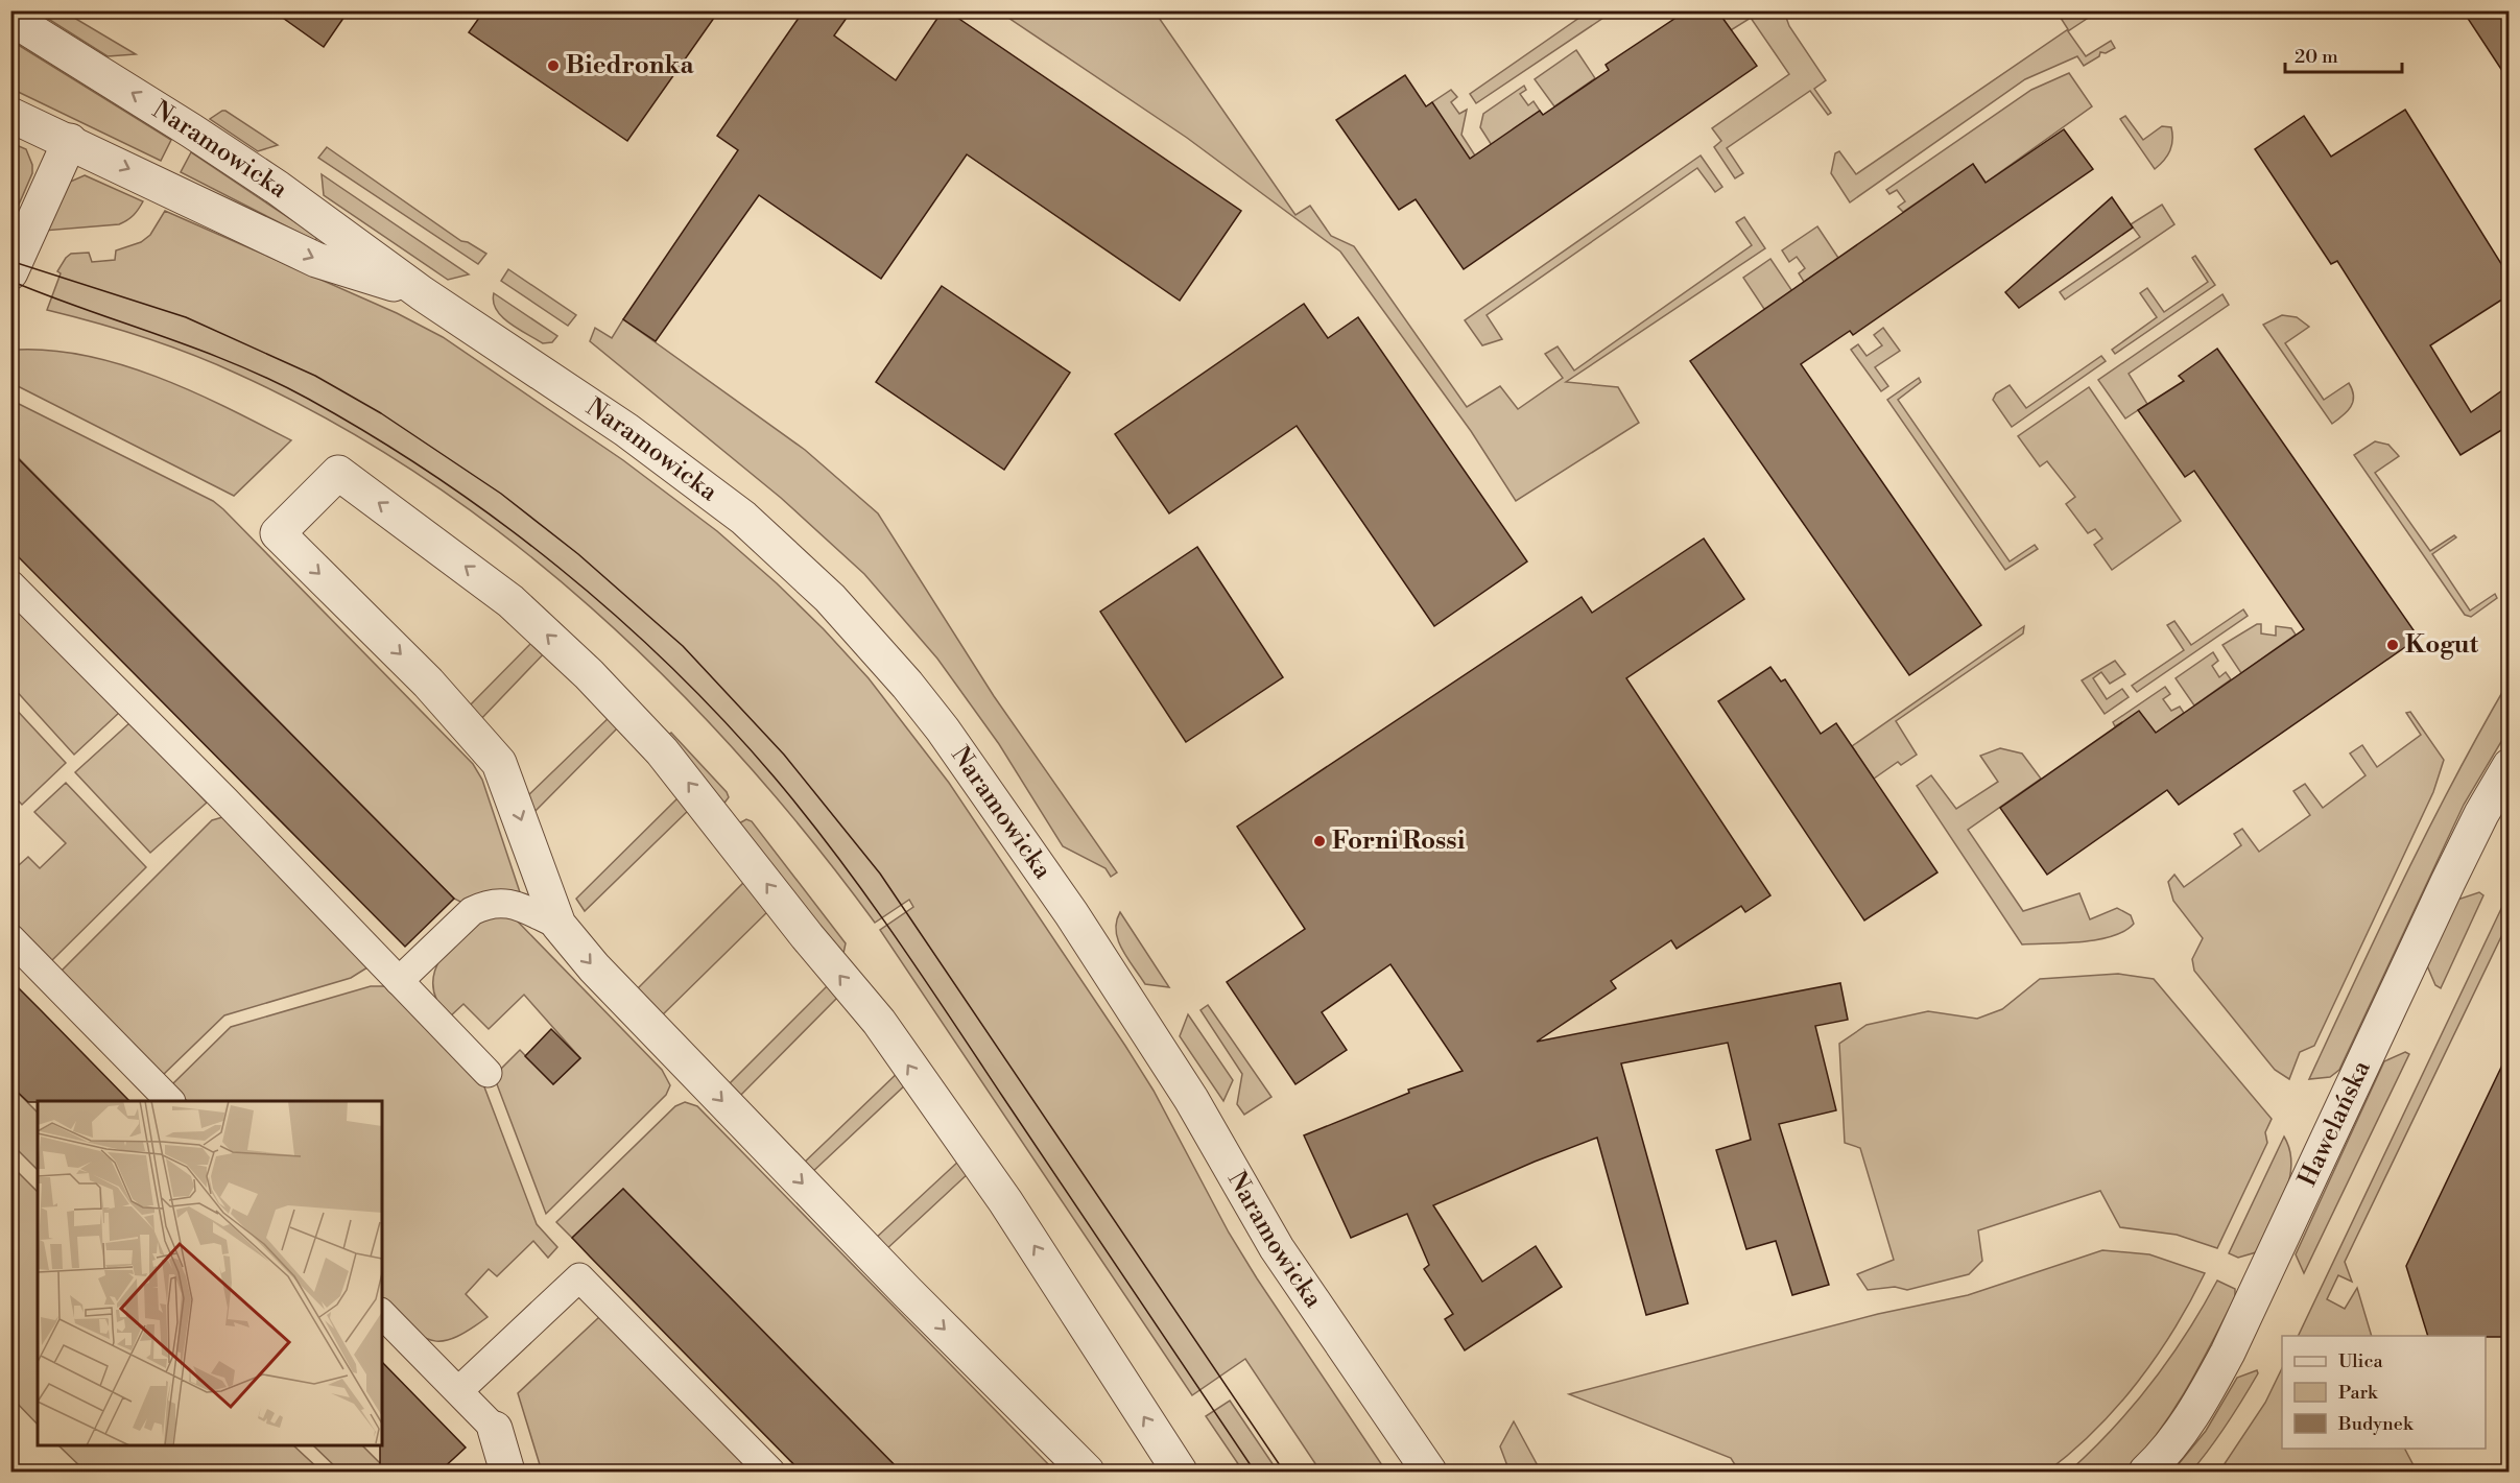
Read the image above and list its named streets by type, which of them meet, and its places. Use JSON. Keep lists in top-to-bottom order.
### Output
{
  "streets": {
    "street": ["Naramowicka", "Hawelańska"]
  },
  "places": ["Biedronka", "Kogut", "Forni Rossi"],
  "legend": ["Ulica", "Park", "Budynek"],
  "scale_bar": "20 m"
}
